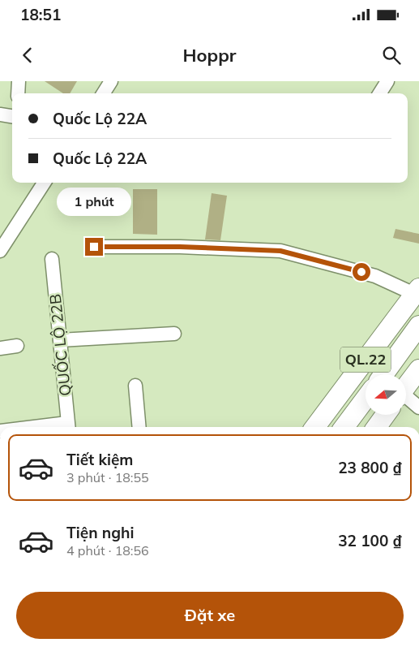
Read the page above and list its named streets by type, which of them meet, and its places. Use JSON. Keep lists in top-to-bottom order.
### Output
{
  "streets": {
    "highway": ["QL.22"],
    "street": ["QUỐC LỘ 22B"]
  },
  "north": "left",
  "page": {
    "status": "18:51",
    "header": "Hoppr",
    "banner": ["Quốc Lộ 22A", "Quốc Lộ 22A"],
    "bubble": "1 phút",
    "list": [
      {
        "name": "Tiết kiệm",
        "note": "3 phút · 18:55",
        "value": "23 800 ₫"
      },
      {
        "name": "Tiện nghi",
        "note": "4 phút · 18:56",
        "value": "32 100 ₫"
      }
    ],
    "buttons": "Đặt xe"
  }
}
